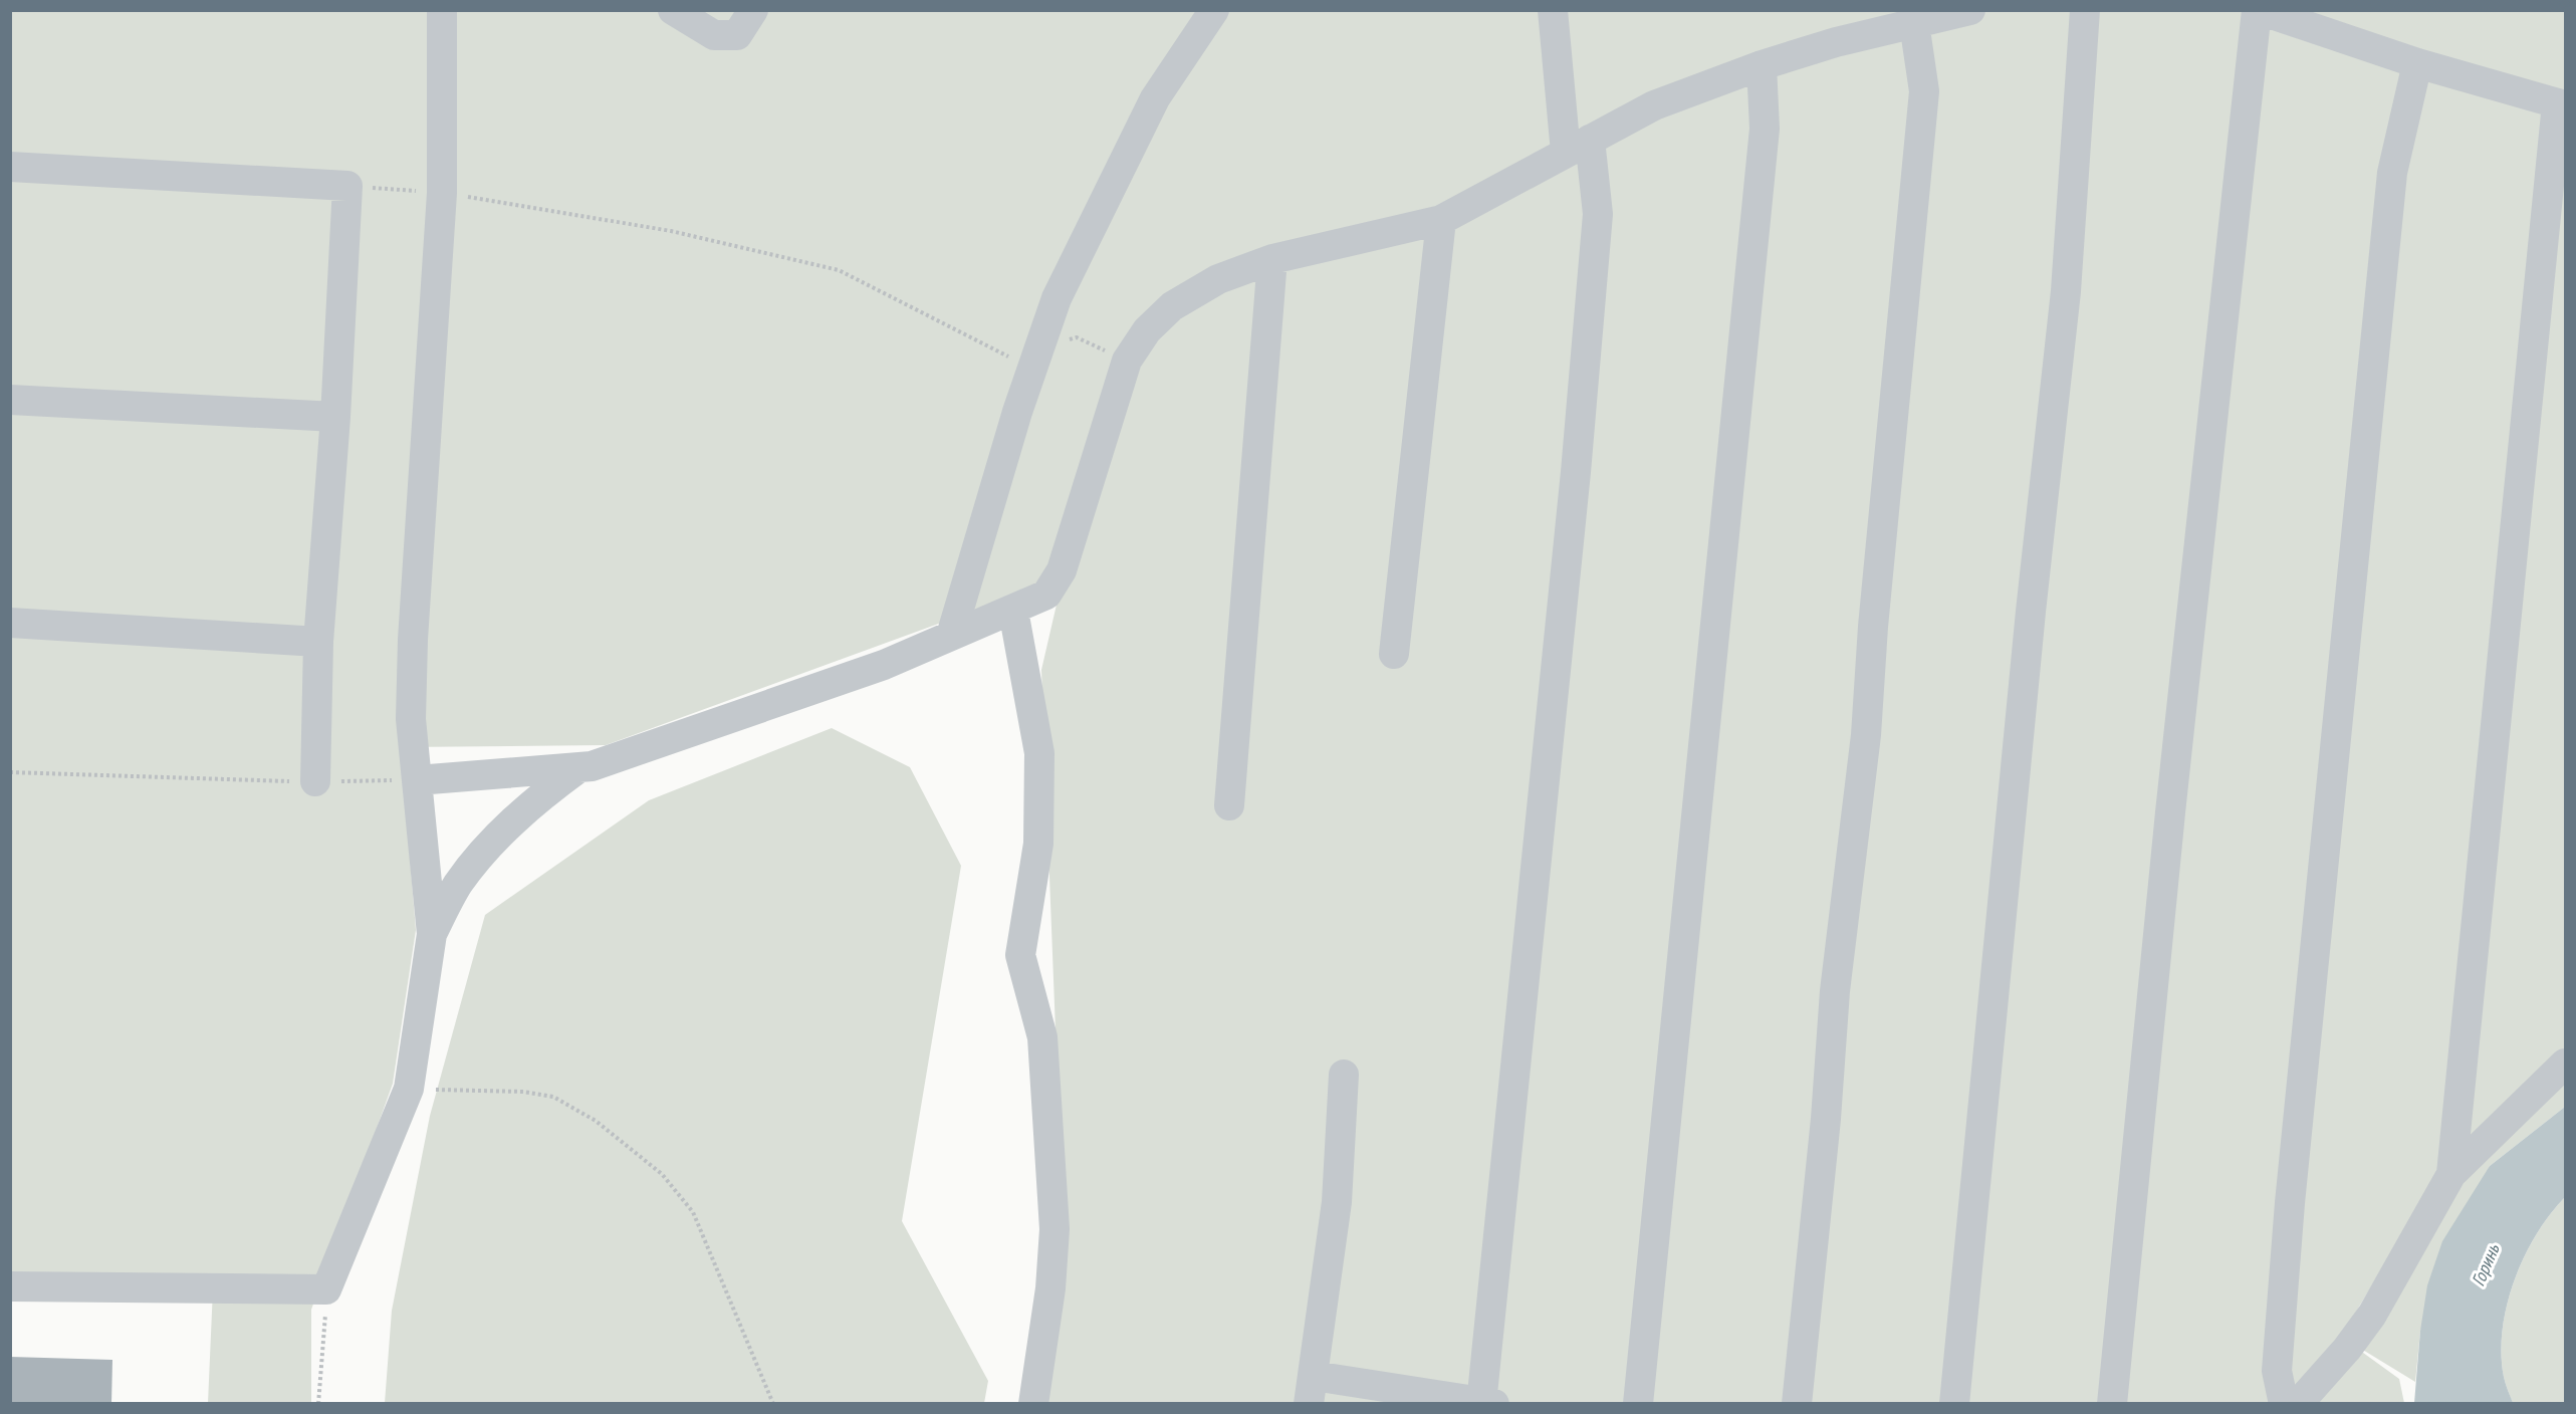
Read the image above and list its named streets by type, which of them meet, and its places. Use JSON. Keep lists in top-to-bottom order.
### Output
{
  "water": ["Горинь"]
}
